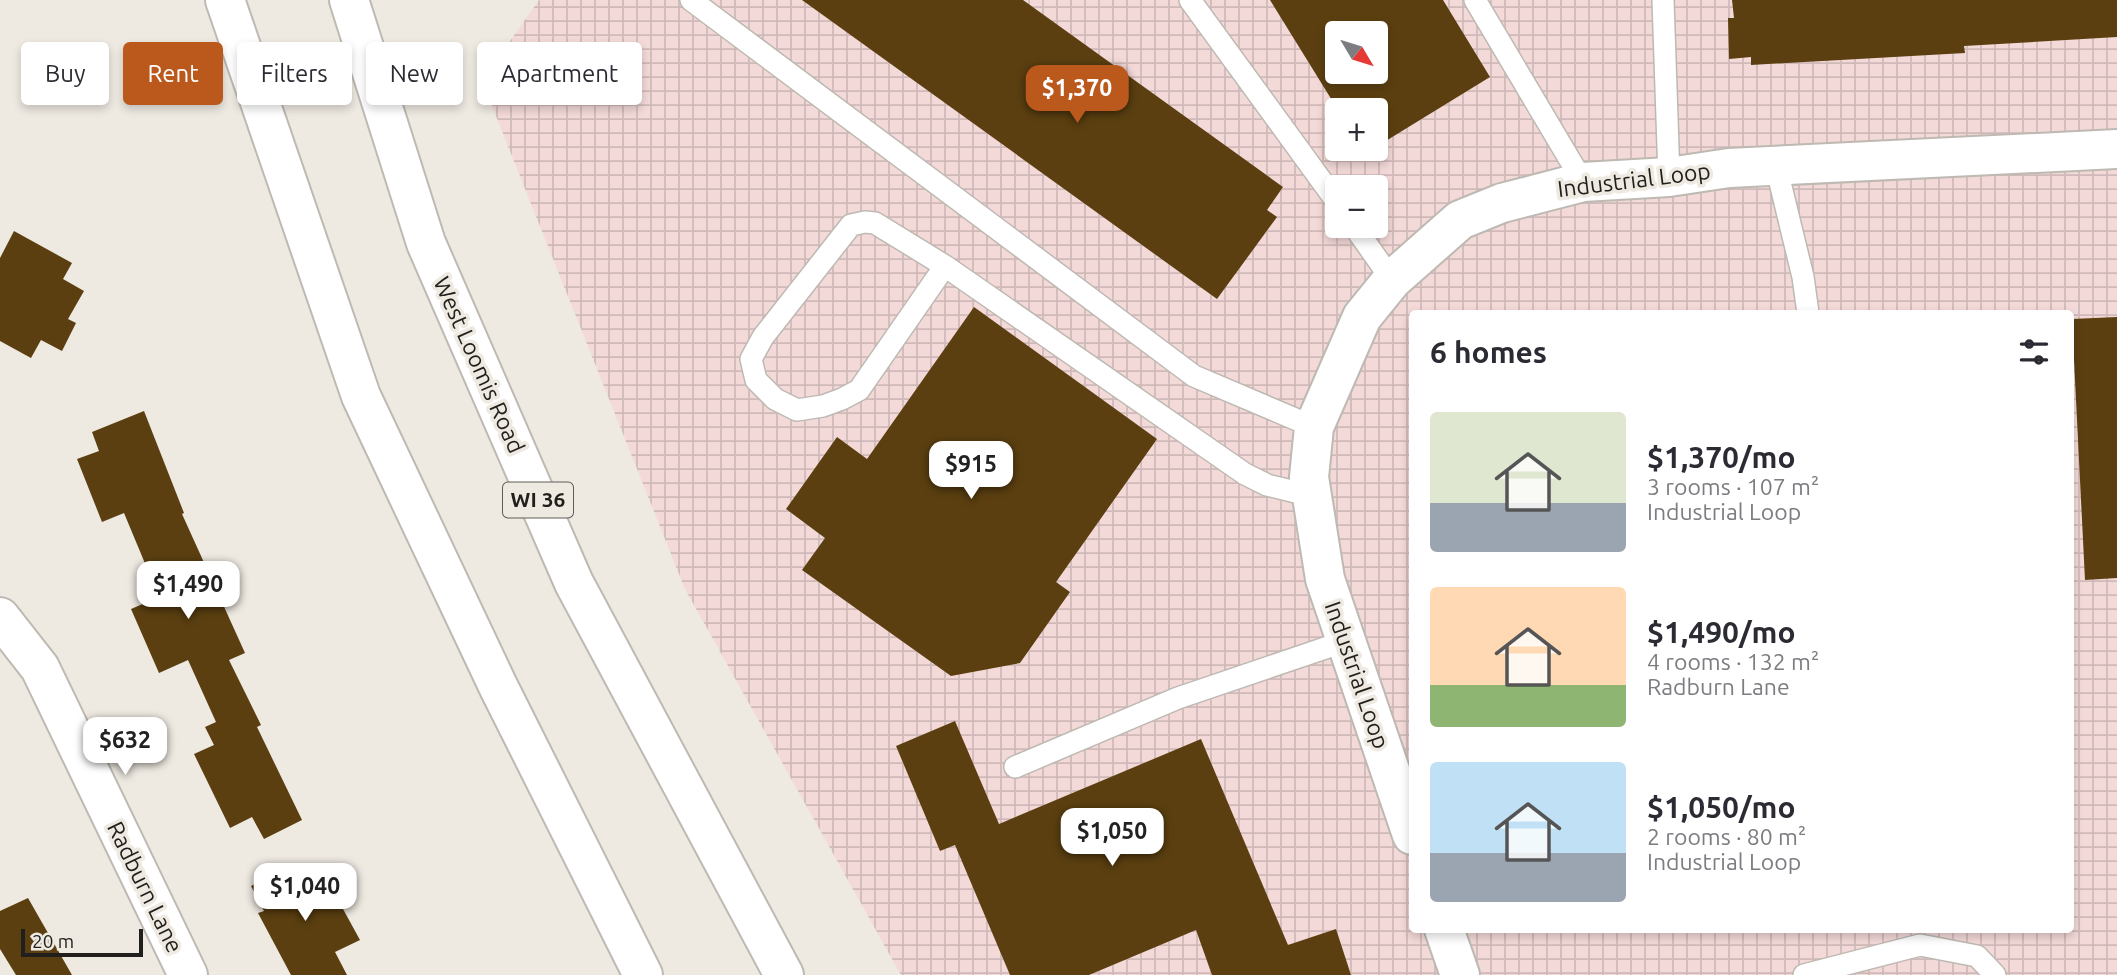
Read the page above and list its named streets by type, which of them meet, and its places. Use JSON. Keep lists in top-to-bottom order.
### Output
{
  "streets": {
    "main road": [
      "Industrial Loop",
      "West Loomis Road",
      "WI 36",
      "Radburn Lane"
    ]
  },
  "scale_bar": "20 m",
  "north": "bottom right",
  "page": {
    "map_buttons": ["+", "−"],
    "chip": [
      "Buy",
      "Rent",
      "Filters",
      "New",
      "Apartment"
    ],
    "price": [
      "$1,370",
      "$915",
      "$1,490",
      "$632",
      "$1,050",
      "$1,040"
    ],
    "heading": "6 homes",
    "list": [
      {
        "name": "$1,370/mo",
        "note": "3 rooms · 107 m² · Industrial Loop"
      },
      {
        "name": "$1,490/mo",
        "note": "4 rooms · 132 m² · Radburn Lane"
      },
      {
        "name": "$1,050/mo",
        "note": "2 rooms · 80 m² · Industrial Loop"
      }
    ],
    "scale": "20 m"
  }
}
